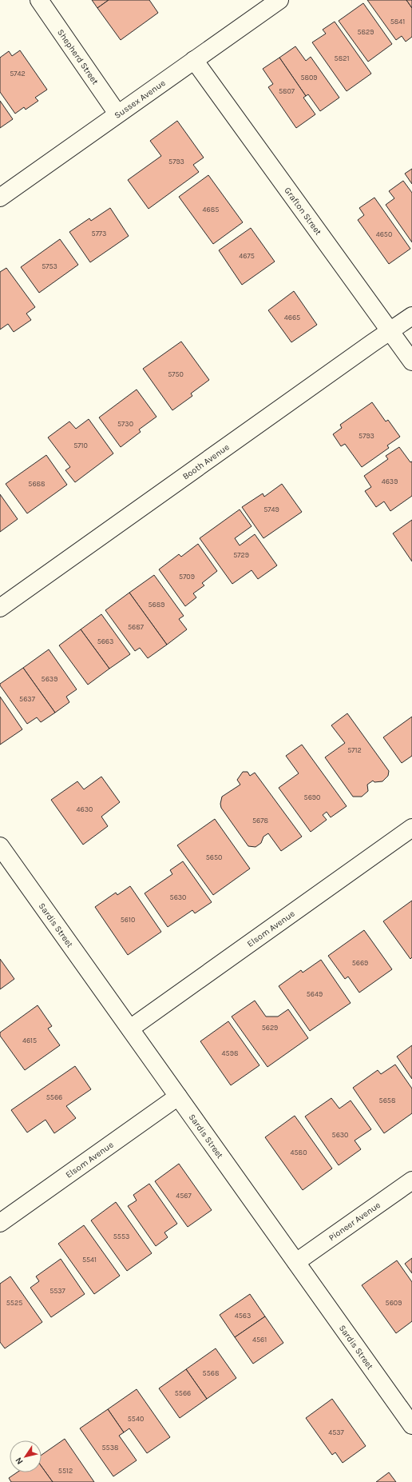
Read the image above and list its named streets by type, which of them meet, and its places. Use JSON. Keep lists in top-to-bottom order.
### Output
{
  "streets": {
    "street": [
      "Shepherd Street",
      "Sussex Avenue",
      "Grafton Street",
      "Booth Avenue",
      "Sardis Street",
      "Elsom Avenue",
      "Pioneer Avenue"
    ]
  },
  "crossings": [
    ["Shepherd Street", "Sussex Avenue"],
    ["Sussex Avenue", "Grafton Street"],
    ["Grafton Street", "Booth Avenue"],
    ["Sardis Street", "Elsom Avenue"],
    ["Sardis Street", "Pioneer Avenue"]
  ],
  "house_numbers": [
    "5841",
    "5829",
    "5821",
    "5742",
    "5809",
    "5807",
    "5793",
    "4685",
    "5773",
    "4650",
    "4675",
    "5753",
    "4665",
    "5750",
    "5730",
    "5793",
    "5710",
    "4639",
    "5688",
    "5749",
    "5729",
    "5709",
    "5689",
    "5687",
    "5663",
    "5639",
    "5637",
    "5712",
    "5690",
    "4630",
    "5678",
    "5650",
    "5630",
    "5610",
    "5669",
    "5649",
    "5629",
    "4615",
    "4598",
    "5566",
    "5658",
    "5630",
    "4580",
    "4567",
    "5553",
    "5541",
    "5537",
    "5525",
    "5609",
    "4563",
    "4561",
    "5568",
    "5566",
    "5540",
    "4537",
    "5538",
    "5512"
  ],
  "north": "bottom left"
}
